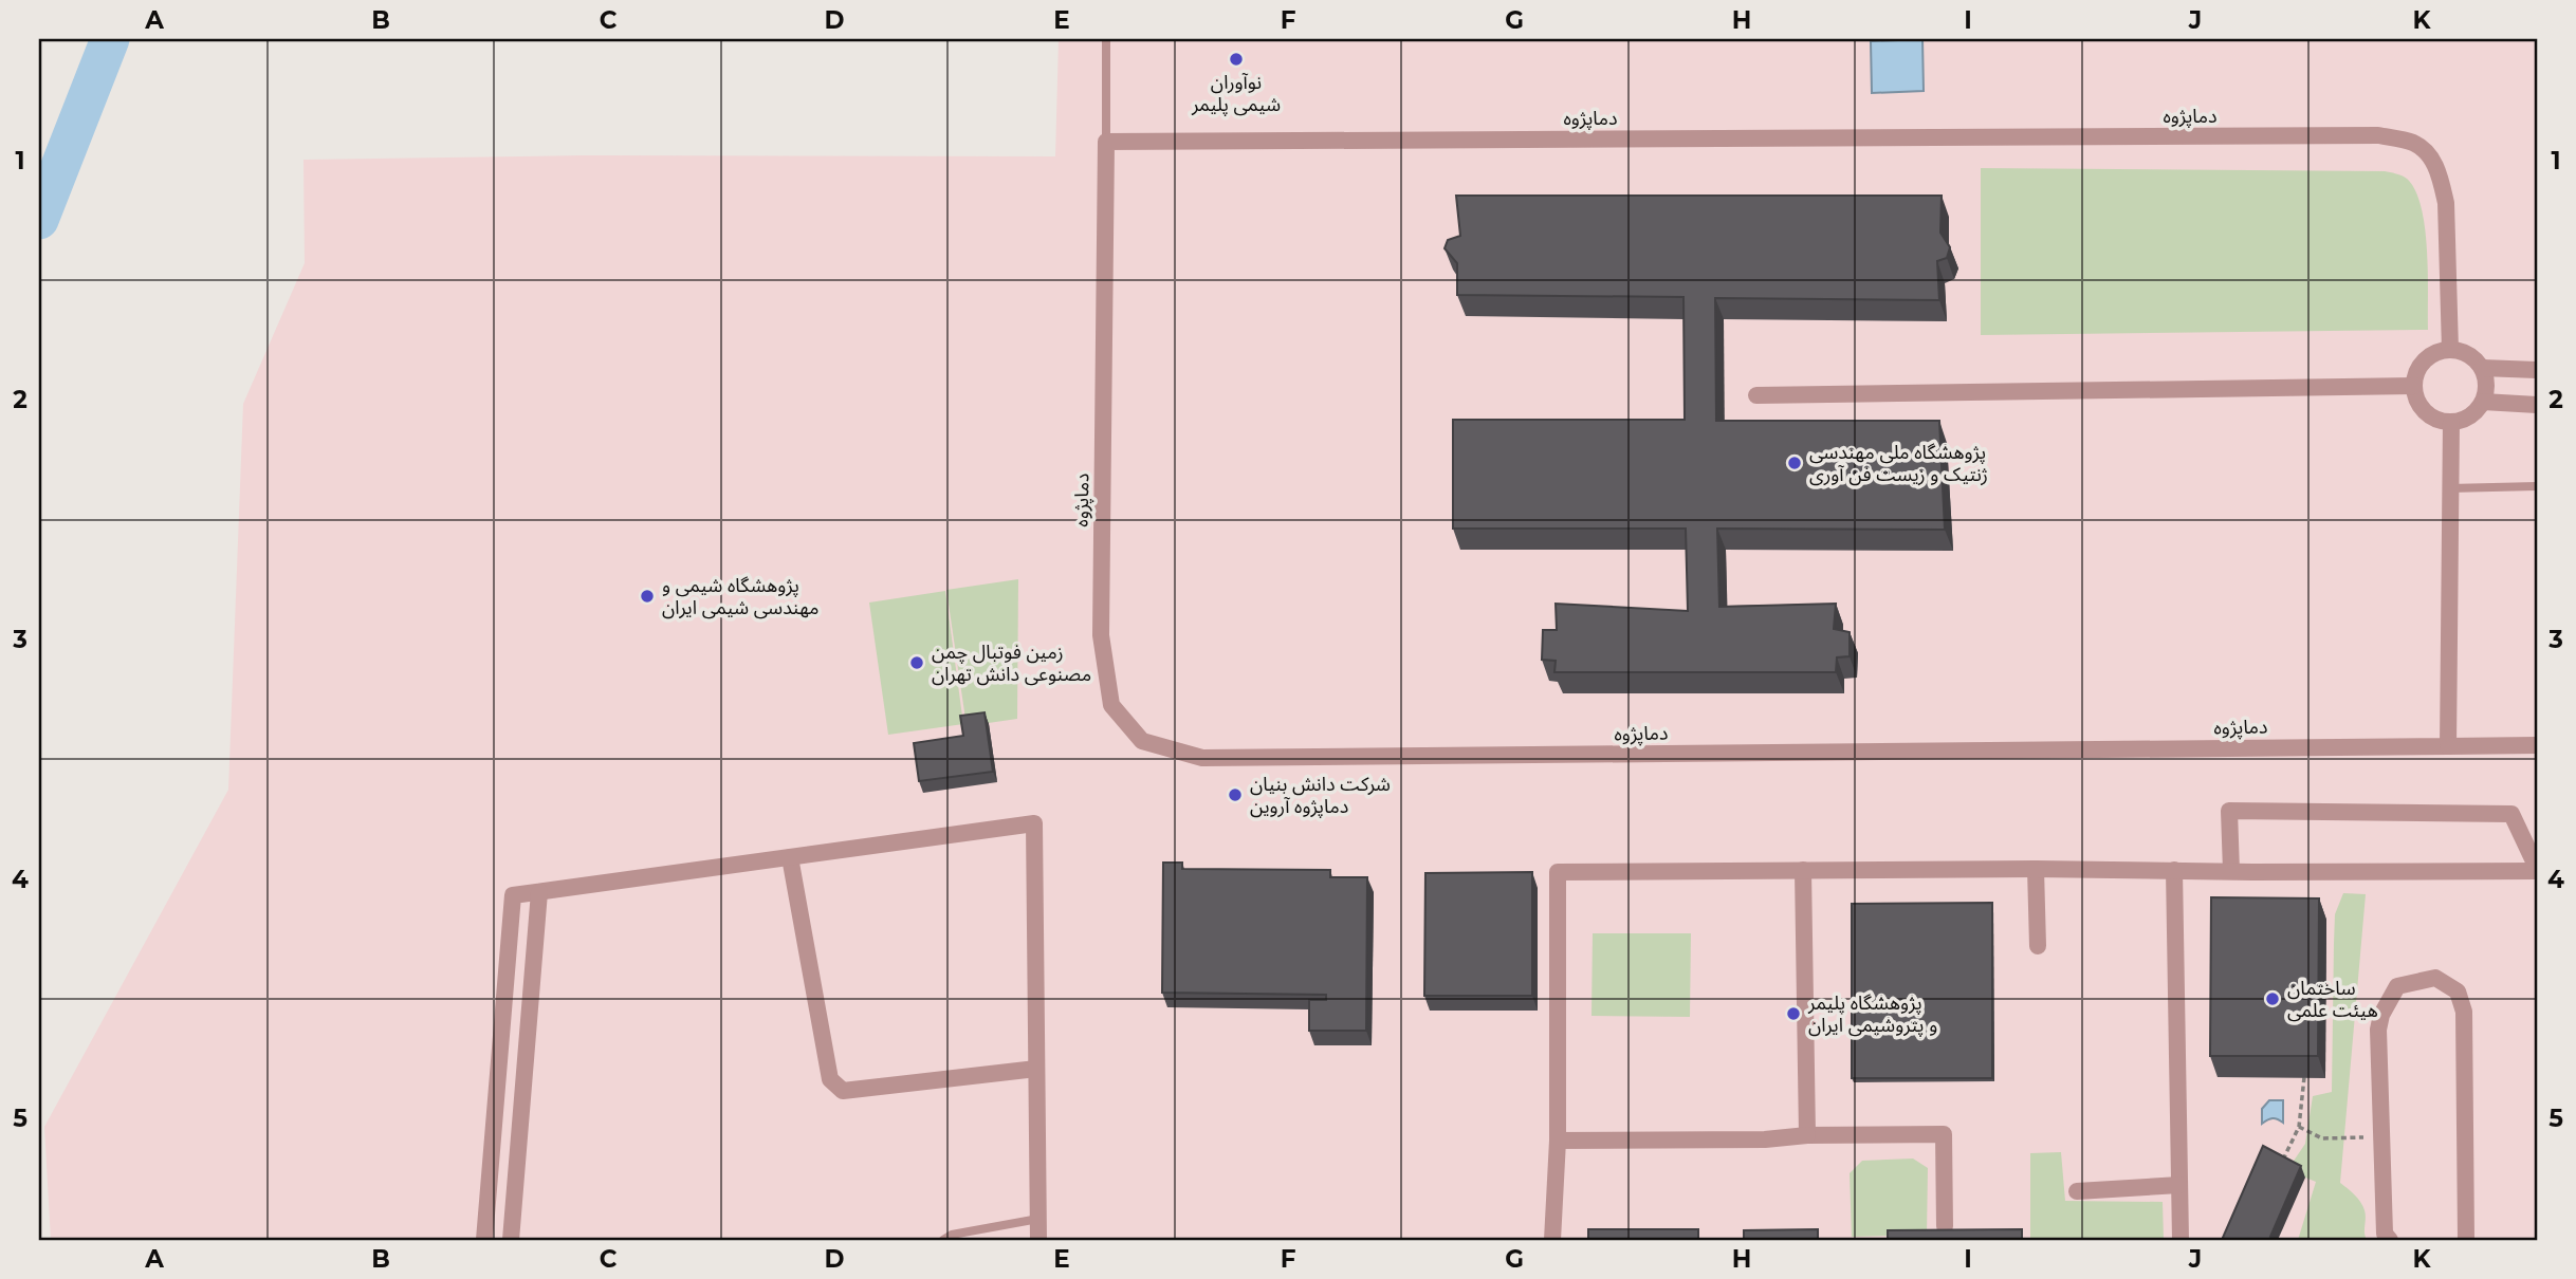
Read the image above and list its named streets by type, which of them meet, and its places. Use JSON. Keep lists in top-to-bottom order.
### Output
{
  "streets": {
    "street": ["دماپژوه"]
  },
  "places": [
    "نوآوران شیمی پلیمر",
    "پژوهشگاه ملی مهندسی ژنتیک و زیست فن آوری",
    "پژوهشگاه شیمی و مهندسی شیمی ایران",
    "زمین فوتبال چمن مصنوعی دانش تهران",
    "شرکت دانش بنیان دماپژوه آروین",
    "ساختمان هیئت علمی",
    "پژوهشگاه پلیمر و پتروشیمی ایران"
  ],
  "grid": {
    "columns": [
      "A",
      "B",
      "C",
      "D",
      "E",
      "F",
      "G",
      "H",
      "I",
      "J",
      "K"
    ],
    "rows": [
      "1",
      "2",
      "3",
      "4",
      "5"
    ]
  }
}
